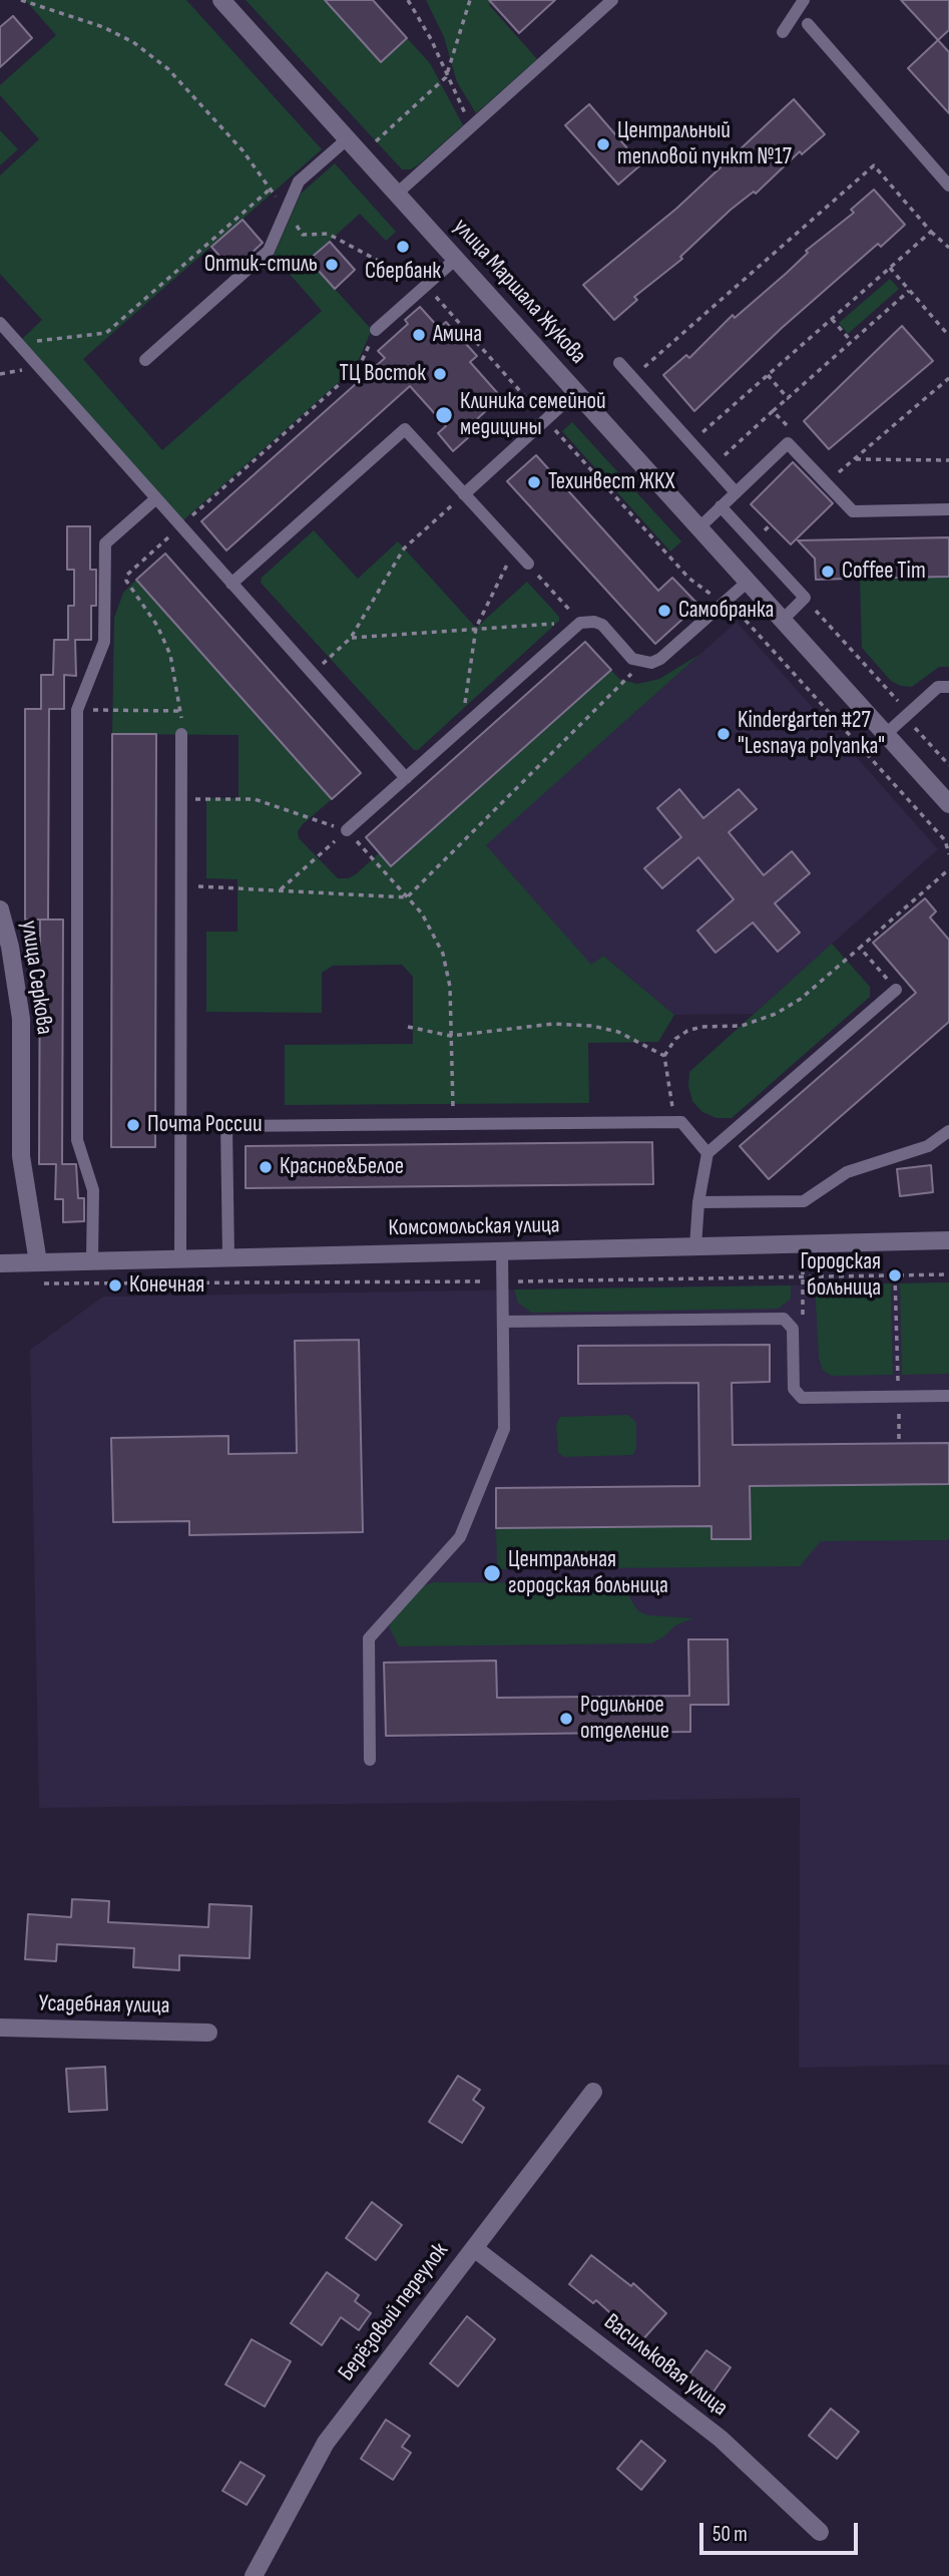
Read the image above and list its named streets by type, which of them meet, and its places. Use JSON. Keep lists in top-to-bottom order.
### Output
{
  "streets": {
    "street": [
      "улица Маршала Жукова",
      "улица Серкова",
      "Комсомольская улица",
      "Усадебная улица",
      "Берёзовый переулок",
      "Васильковая улица"
    ]
  },
  "crossings": [
    ["улица Серкова", "Комсомольская улица"],
    ["Берёзовый переулок", "Васильковая улица"]
  ],
  "places": [
    "Центральный тепловой пункт №17",
    "Сбербанк",
    "Оптик-стиль",
    "Амина",
    "ТЦ Восток",
    "Клиника семейной медицины",
    "Техинвест ЖКХ",
    "Coffee Tim",
    "Самобранка",
    "Kindergarten #27 \"Lesnaya polyanka\"",
    "Почта России",
    "Красное&Белое",
    "Городская больница",
    "Конечная",
    "Центральная городская больница",
    "Родильное отделение"
  ],
  "scale_bar": "50 m"
}
